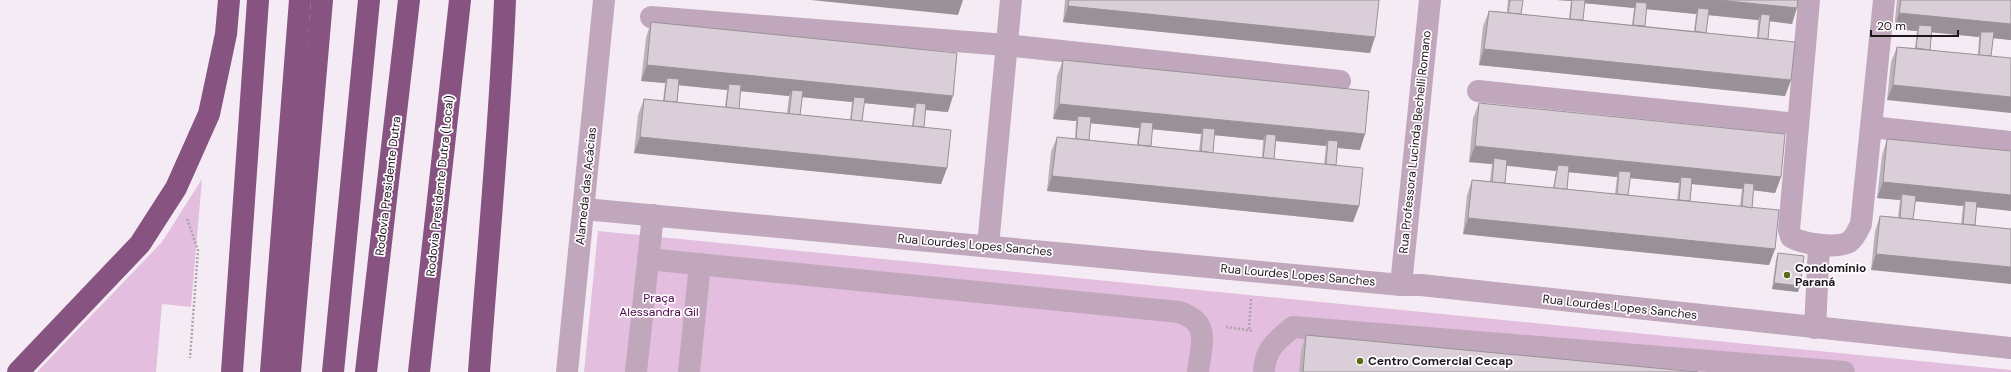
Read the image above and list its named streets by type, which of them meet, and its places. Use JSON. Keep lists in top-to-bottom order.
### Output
{
  "streets": {
    "highway": ["Rodovia Presidente Dutra", "Rodovia Presidente Dutra (Local)"],
    "street": ["Rua Professora Lucinda Bechelli Romano", "Alameda das Acácias", "Rua Lourdes Lopes Sanches"]
  },
  "crossings": [
    ["Rua Professora Lucinda Bechelli Romano", "Rua Lourdes Lopes Sanches"],
    ["Alameda das Acácias", "Rua Lourdes Lopes Sanches"]
  ],
  "parks": ["Praça Alessandra Gil"],
  "places": ["Condomínio Paraná", "Centro Comercial Cecap"],
  "scale_bar": "20 m"
}
